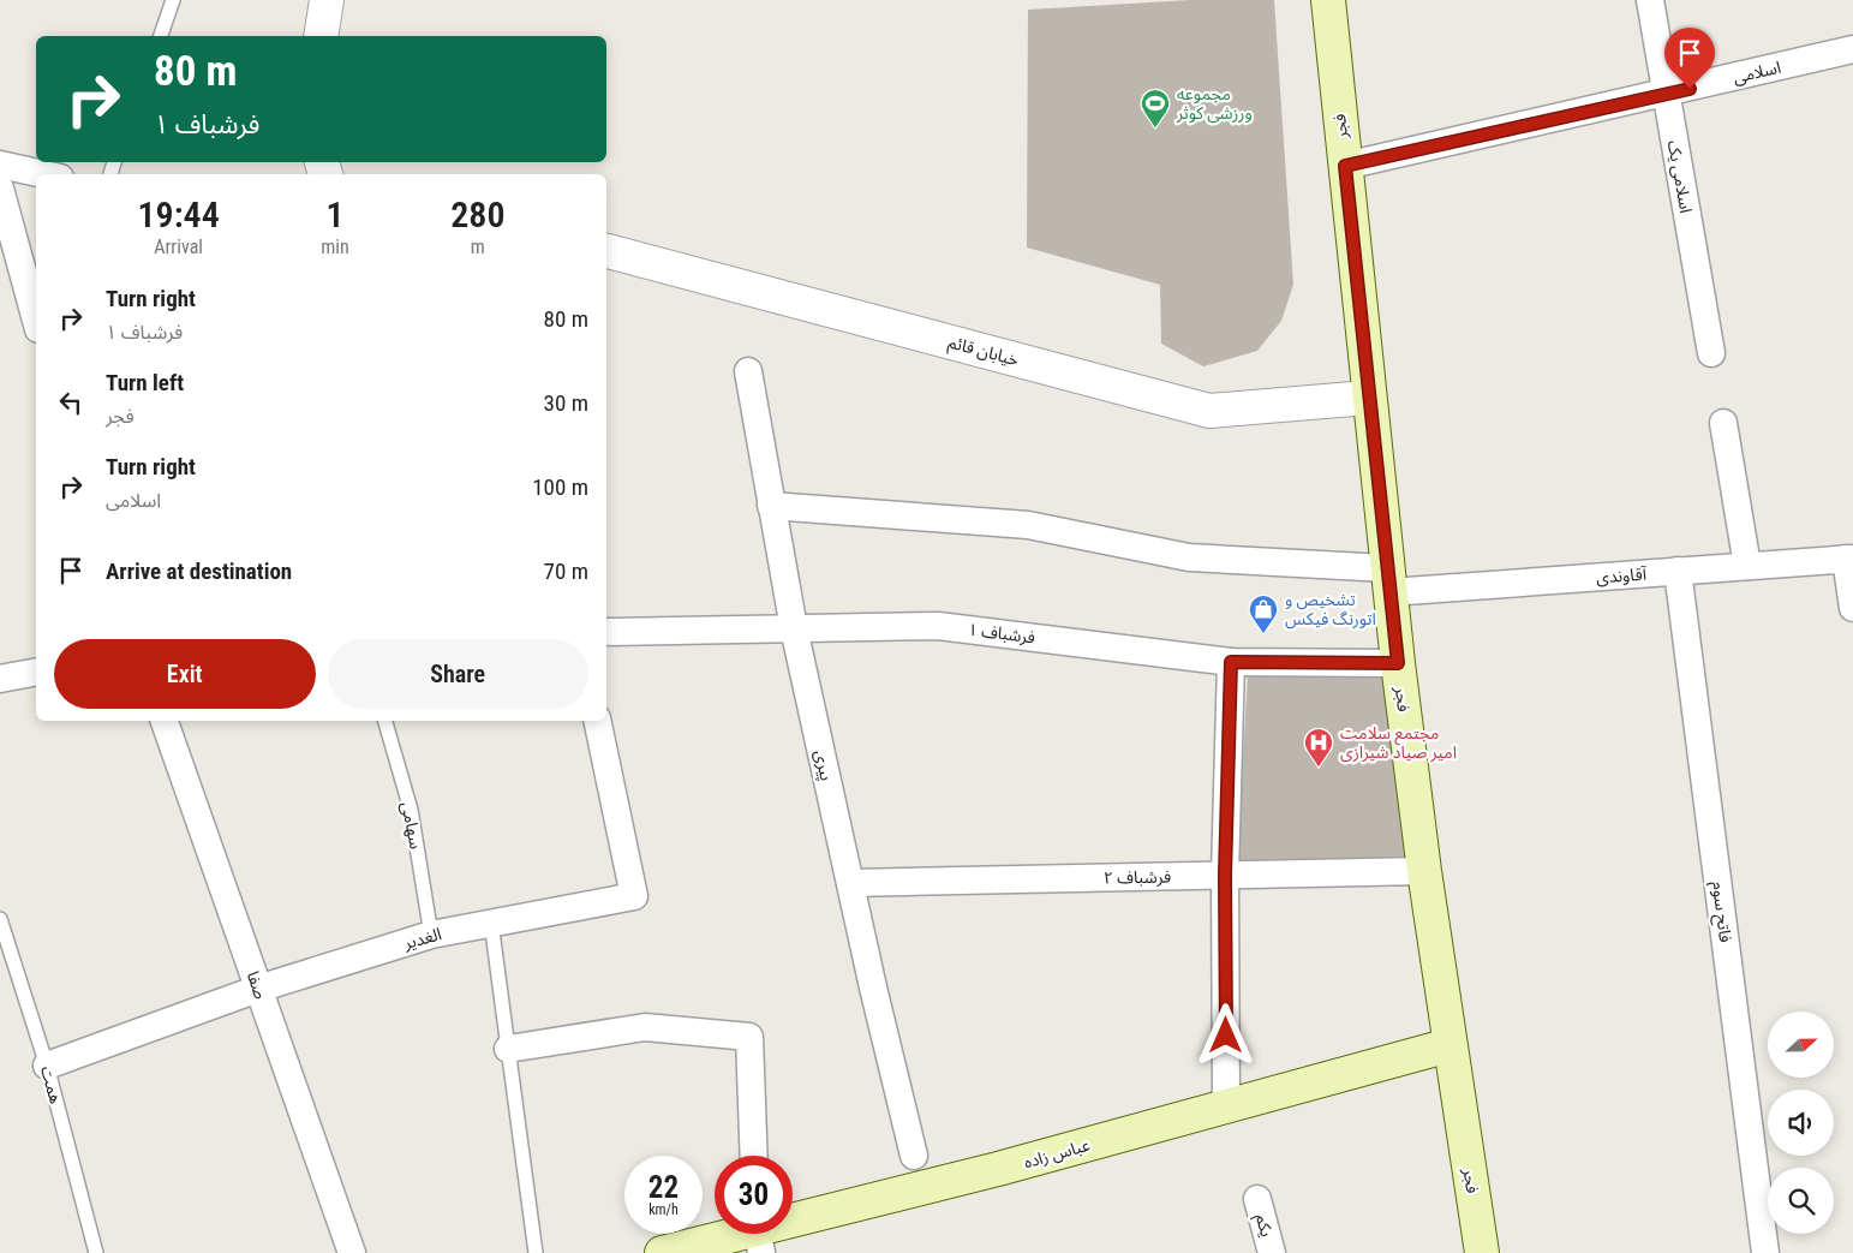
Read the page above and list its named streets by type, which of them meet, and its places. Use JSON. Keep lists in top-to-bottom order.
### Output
{
  "streets": {
    "main road": ["فجر", "عباس زاده"],
    "street": [
      "اسلامی",
      "اسلامی یک",
      "خیابان قائم",
      "آقاوندی",
      "فرشباف ۱",
      "پیری",
      "فرشباف ۲",
      "فاتح سوم",
      "الغدیر",
      "صفا",
      "یکم"
    ],
    "lane": ["سهامی", "همت"]
  },
  "crossings": [
    ["اسلامی", "فجر"],
    ["اسلامی", "اسلامی یک"],
    ["فجر", "خیابان قائم"],
    ["فجر", "آقاوندی"],
    ["فجر", "فرشباف ۱"],
    ["فجر", "فرشباف ۲"],
    ["فجر", "عباس زاده"],
    ["آقاوندی", "پیری"],
    ["آقاوندی", "فاتح سوم"],
    ["فرشباف ۱", "پیری"],
    ["پیری", "فرشباف ۲"],
    ["سهامی", "الغدیر"],
    ["الغدیر", "صفا"],
    ["الغدیر", "همت"]
  ],
  "places": {
    "sports": ["مجموعه ورزشی کوثر"],
    "shop": ["تشخیص و اتورنگ فیکس"],
    "hospital": ["مجتمع سلامت امیر صیاد شیرازی"]
  },
  "north": "right",
  "page": {
    "turn": ["80 m", "فرشباف ۱"],
    "eta": [
      "19:44",
      "Arrival",
      "1",
      "min",
      "280",
      "m"
    ],
    "list": [
      {
        "name": "Turn right",
        "note": "فرشباف ۱",
        "value": "80 m"
      },
      {
        "name": "Turn left",
        "note": "فجر",
        "value": "30 m"
      },
      {
        "name": "Turn right",
        "note": "اسلامی",
        "value": "100 m"
      },
      {
        "name": "Arrive at destination",
        "value": "70 m"
      }
    ],
    "buttons": ["Exit", "Share"],
    "speed": "22 km/h",
    "limit": "30"
  }
}
